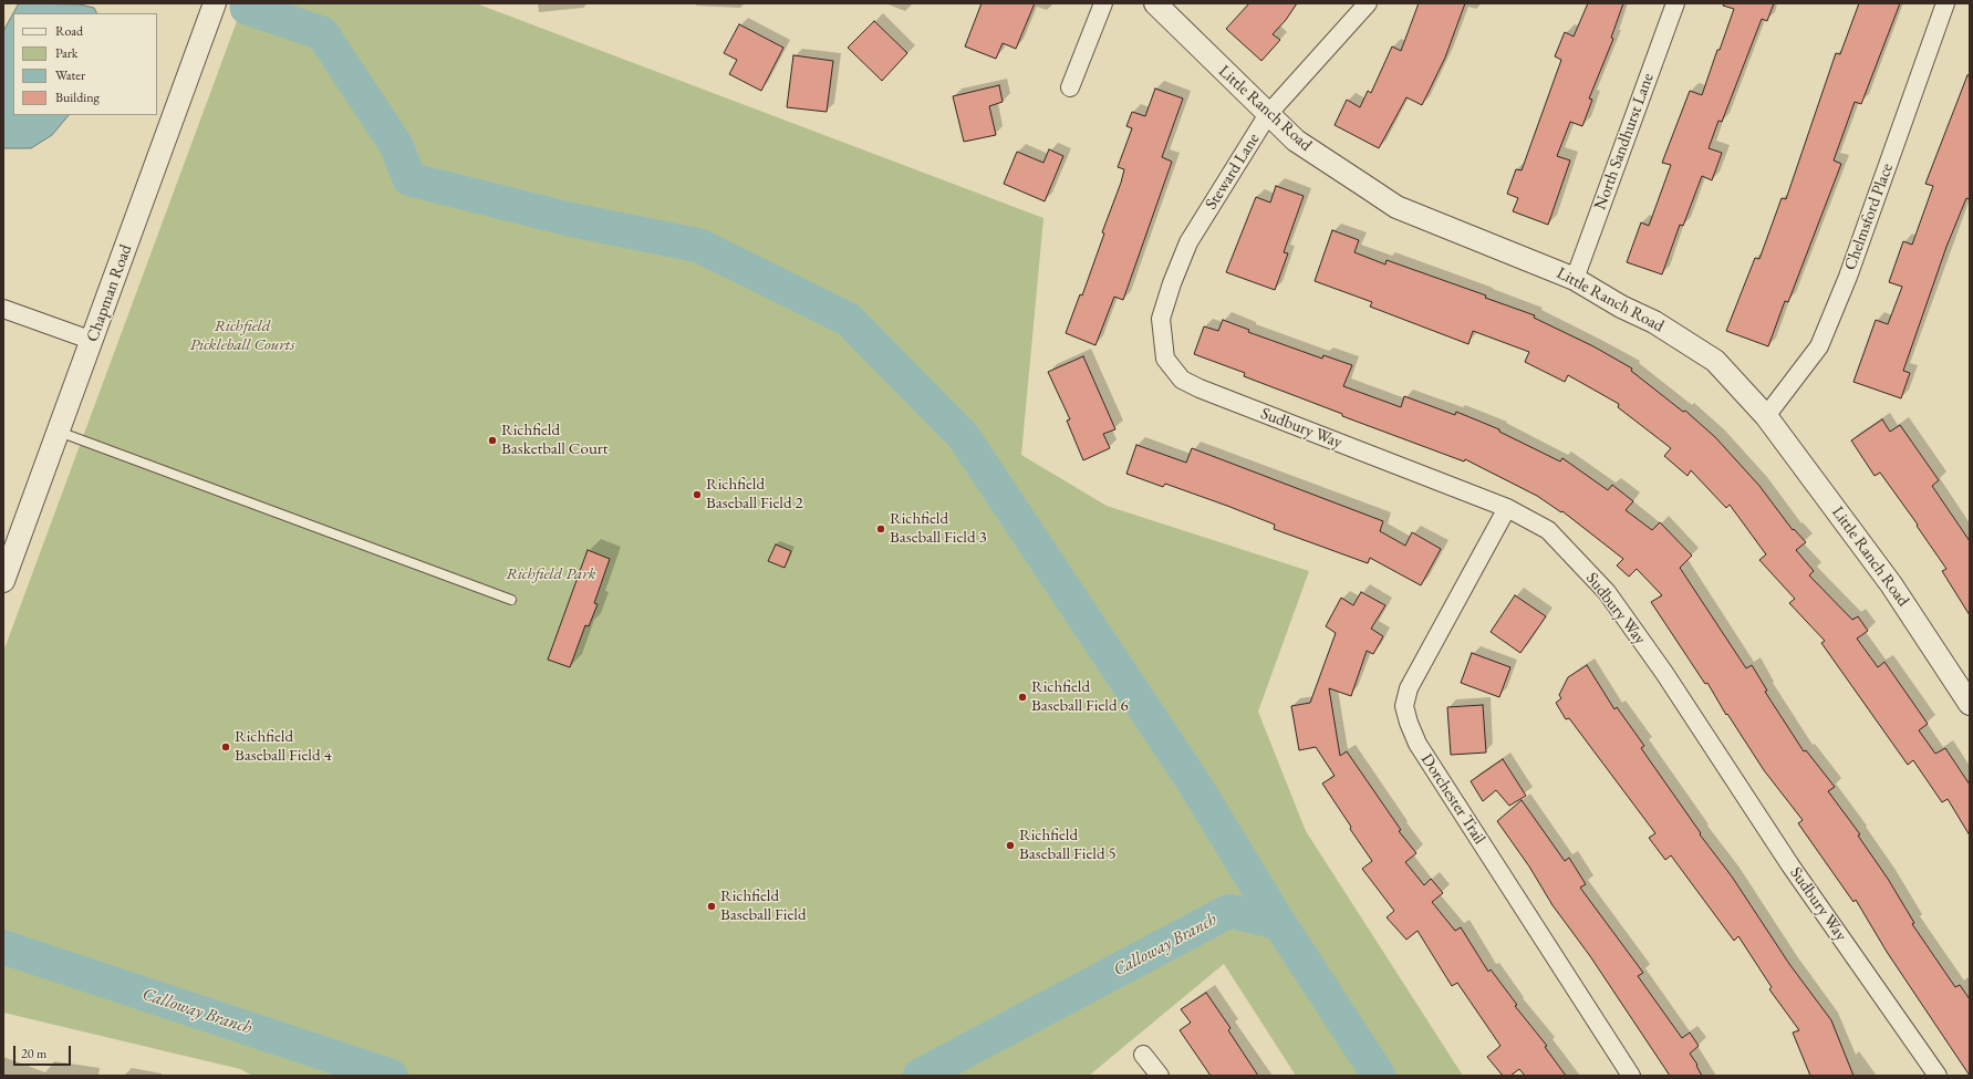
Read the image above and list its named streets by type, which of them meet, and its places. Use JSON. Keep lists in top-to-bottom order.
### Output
{
  "streets": {
    "street": [
      "Little Ranch Road",
      "North Sandhurst Lane",
      "Steward Lane",
      "Chelmsford Place",
      "Chapman Road",
      "Sudbury Way",
      "Dorchester Trail"
    ]
  },
  "crossings": [
    ["Little Ranch Road", "North Sandhurst Lane"],
    ["Little Ranch Road", "Steward Lane"],
    ["Little Ranch Road", "Chelmsford Place"],
    ["Steward Lane", "Sudbury Way"],
    ["Sudbury Way", "Dorchester Trail"]
  ],
  "water": ["Calloway Branch"],
  "parks": ["Richfield Pickleball Courts", "Richfield Park"],
  "places": [
    "Richfield Basketball Court",
    "Richfield Baseball Field 2",
    "Richfield Baseball Field 3",
    "Richfield Baseball Field 6",
    "Richfield Baseball Field 4",
    "Richfield Baseball Field 5",
    "Richfield Baseball Field"
  ],
  "legend": [
    "Road",
    "Park",
    "Water",
    "Building"
  ],
  "scale_bar": "20 m"
}
